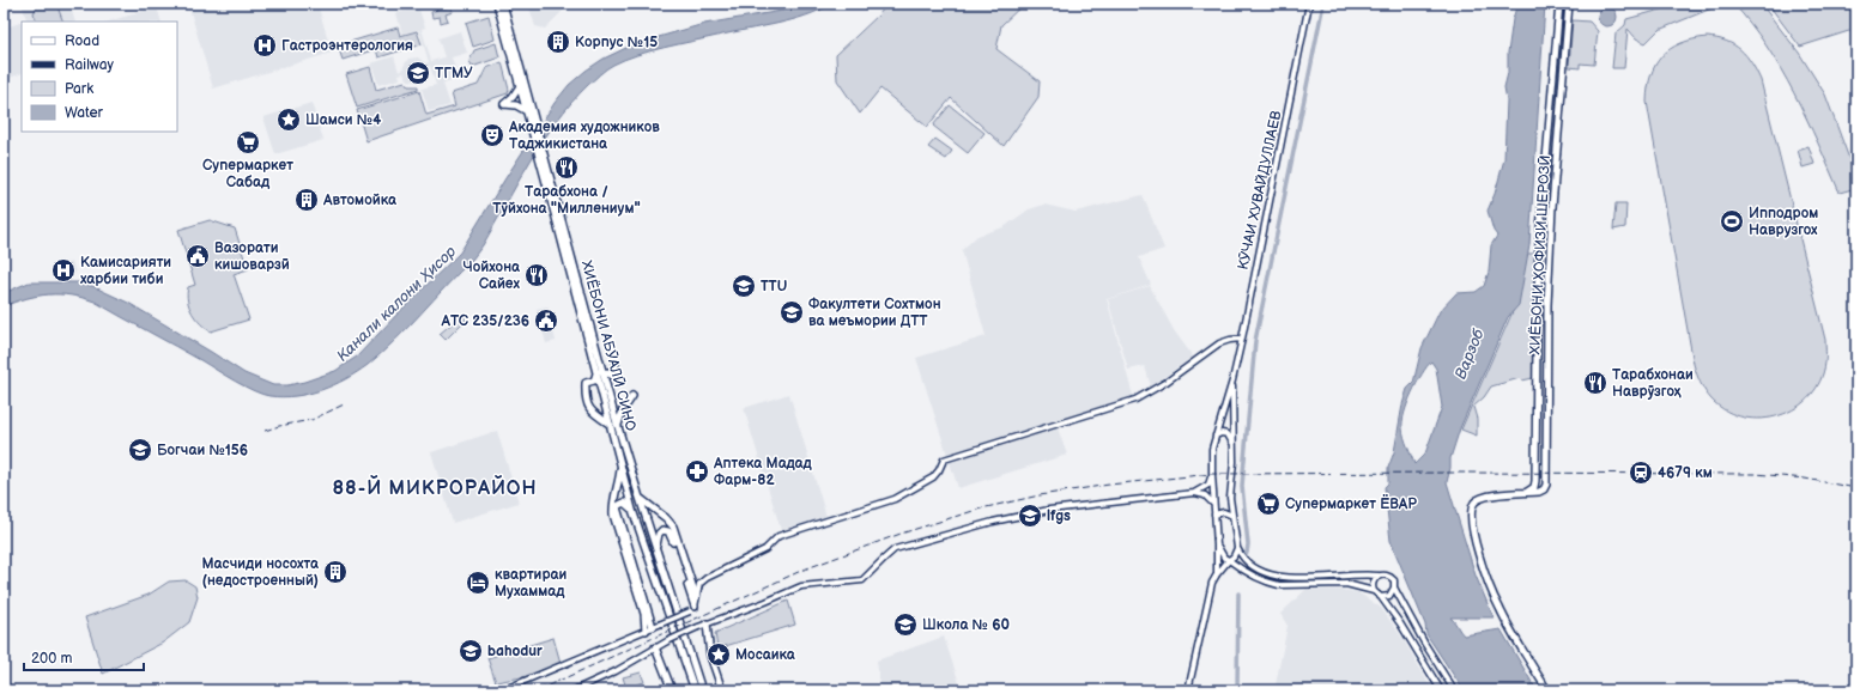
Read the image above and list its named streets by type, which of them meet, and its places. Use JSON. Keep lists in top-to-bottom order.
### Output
{
  "streets": {
    "main road": ["ХИЁБОНИ ҲОФИЗИ ШЕРОЗӢ", "ХИЁБОНИ АБӮАЛӢ СИНО"],
    "street": ["КӮЧАИ ХУВАЙДУЛЛАЕВ"]
  },
  "districts": ["88-Й МИКРОРАЙОН"],
  "water": ["Канали калони Ҳисор", "Варзоб"],
  "places": {
    "building": ["Корпус №15", "Автомойка", "Масчиди носохта (недостроенный)"],
    "hospital": ["Гастроэнтерология", "Камисарияти харбии тиби"],
    "school or university": [
      "ТГМУ",
      "TTU",
      "Факултети Сохтмон ва меъмории ДТТ",
      "Богчаи №156",
      "lfgs",
      "Школа № 60",
      "bahodur"
    ],
    "place": ["Шамси №4", "Мосаика"],
    "theatre": ["Академия художников Таджикистана"],
    "supermarket": ["Супермаркет Сабад", "Супермаркет ЁВАР"],
    "restaurant": ["Тарабхона / Тӯйхона \"Миллениум\"", "Чойхона Сайех", "Тарабхонаи Наврӯзгоҳ"],
    "sports": ["Ипподром Наврузгох"],
    "public building": ["Вазорати кишоварзӣ", "АТС 235/236"],
    "pharmacy": ["Аптека Мадад Фарм-82"],
    "station": ["4679 км"],
    "hotel": ["квартираи Мухаммад"]
  },
  "legend": [
    "Road",
    "Railway",
    "Park",
    "Water"
  ],
  "scale_bar": "200 m"
}
